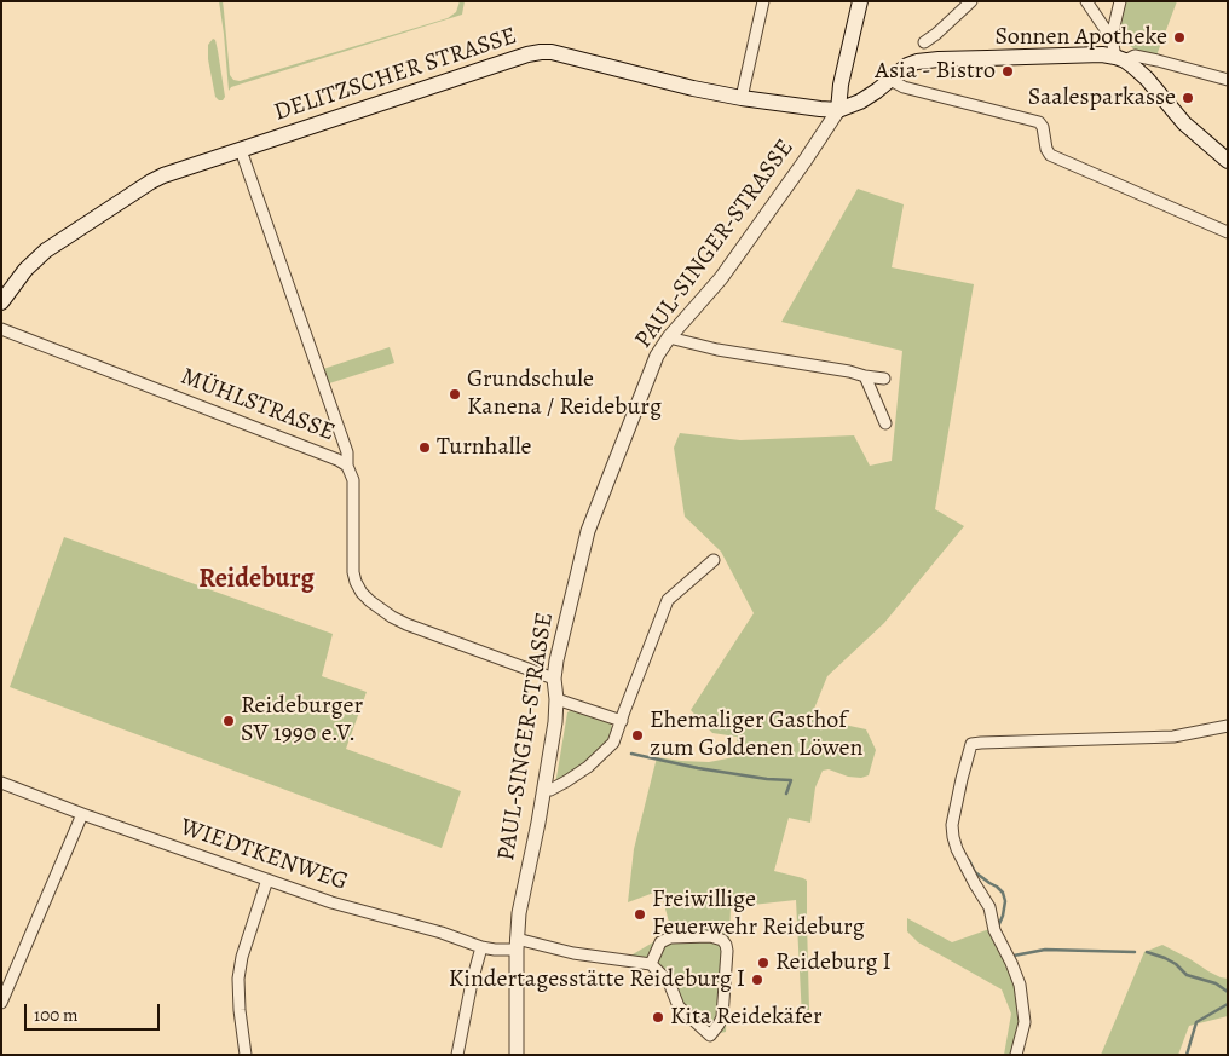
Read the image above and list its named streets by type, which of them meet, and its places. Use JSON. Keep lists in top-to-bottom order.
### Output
{
  "streets": {
    "main road": ["DELITZSCHER STRASSE"],
    "street": ["PAUL-SINGER-STRASSE", "MÜHLSTRASSE", "WIEDTKENWEG"]
  },
  "crossings": [
    ["DELITZSCHER STRASSE", "PAUL-SINGER-STRASSE"],
    ["PAUL-SINGER-STRASSE", "MÜHLSTRASSE"],
    ["PAUL-SINGER-STRASSE", "WIEDTKENWEG"]
  ],
  "districts": ["Reideburg"],
  "places": [
    "Sonnen Apotheke",
    "Asia - Bistro",
    "Saalesparkasse",
    "Grundschule Kanena / Reideburg",
    "Turnhalle",
    "Reideburger SV 1990 e.V.",
    "Ehemaliger Gasthof zum Goldenen Löwen",
    "Freiwillige Feuerwehr Reideburg",
    "Reideburg I",
    "Kindertagesstätte Reideburg I",
    "Kita Reidekäfer"
  ],
  "scale_bar": "100 m"
}
